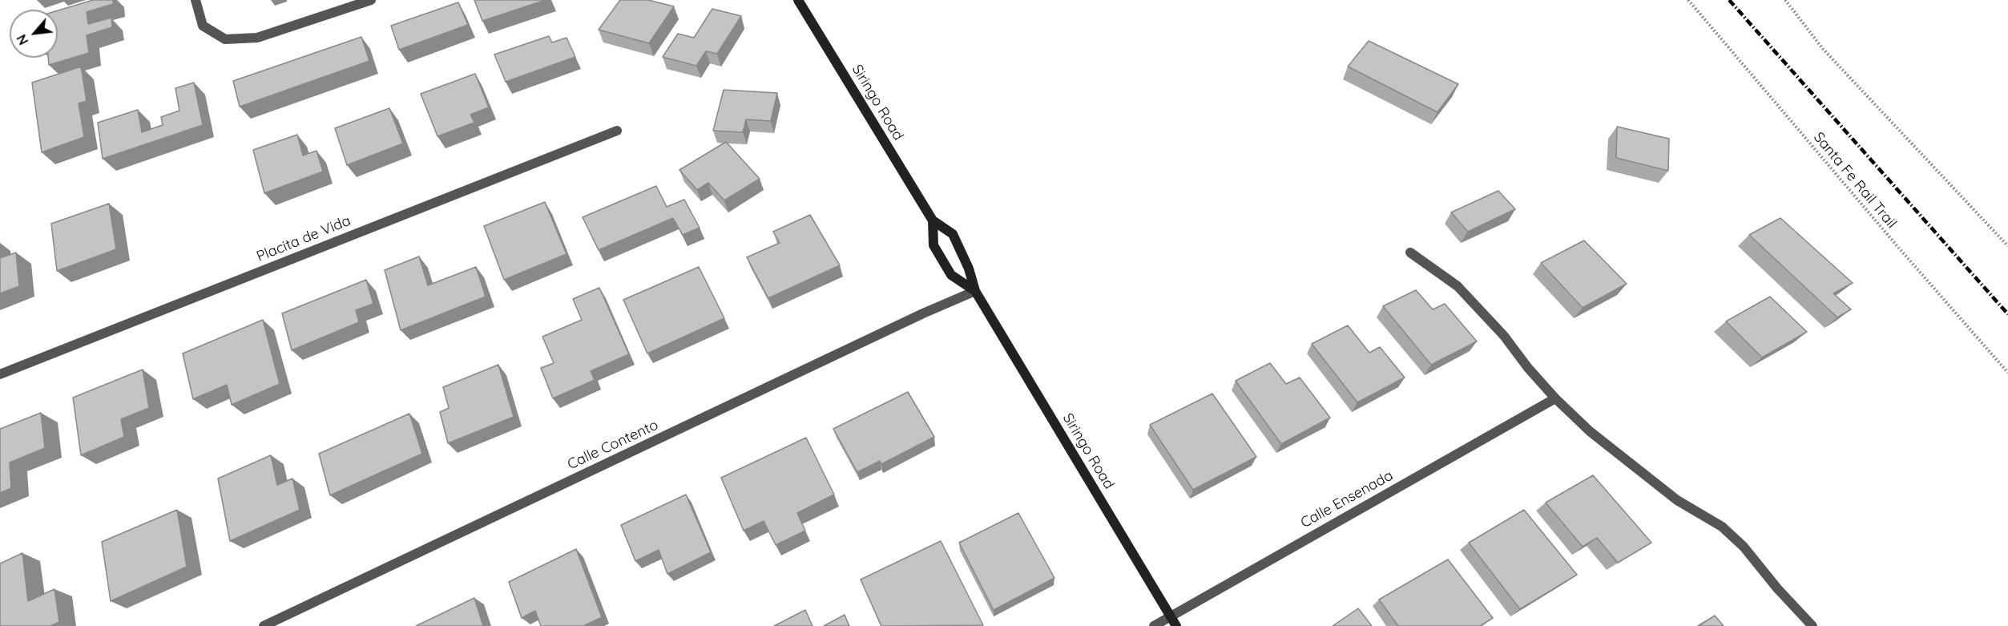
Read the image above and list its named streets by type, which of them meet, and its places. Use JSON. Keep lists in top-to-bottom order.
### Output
{
  "streets": {
    "street": [
      "Siringo Road",
      "Placita de Vida",
      "Calle Contento",
      "Calle Ensenada"
    ],
    "path": ["Santa Fe Rail Trail"]
  },
  "crossings": [
    ["Siringo Road", "Calle Contento"],
    ["Siringo Road", "Calle Ensenada"]
  ],
  "north": "bottom left"
}
